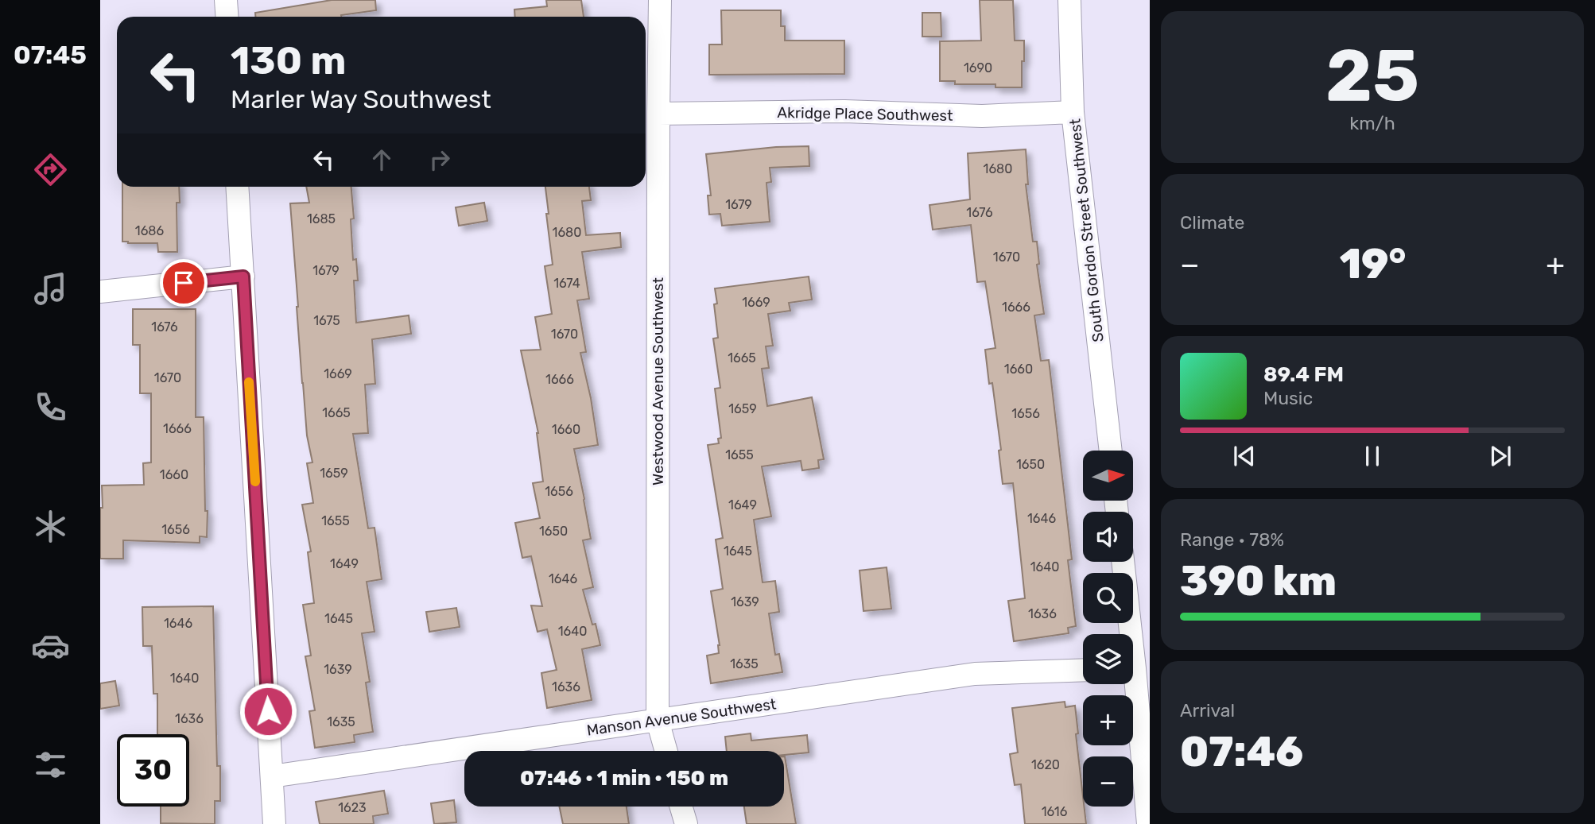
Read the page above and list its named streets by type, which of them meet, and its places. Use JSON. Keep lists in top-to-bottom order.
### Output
{
  "streets": {
    "street": [
      "Akridge Place Southwest",
      "South Gordon Street Southwest",
      "Westwood Avenue Southwest",
      "Manson Avenue Southwest"
    ]
  },
  "crossings": [
    ["Akridge Place Southwest", "South Gordon Street Southwest"],
    ["Akridge Place Southwest", "Westwood Avenue Southwest"],
    ["Westwood Avenue Southwest", "Manson Avenue Southwest"]
  ],
  "house_numbers": [
    "1690",
    "1680",
    "1679",
    "1676",
    "1685",
    "1686",
    "1680",
    "1670",
    "1679",
    "1674",
    "1669",
    "1666",
    "1675",
    "1676",
    "1670",
    "1665",
    "1660",
    "1669",
    "1670",
    "1666",
    "1659",
    "1665",
    "1656",
    "1666",
    "1660",
    "1655",
    "1650",
    "1659",
    "1660",
    "1656",
    "1649",
    "1646",
    "1655",
    "1656",
    "1650",
    "1645",
    "1649",
    "1640",
    "1646",
    "1639",
    "1636",
    "1645",
    "1646",
    "1640",
    "1635",
    "1639",
    "1640",
    "1636",
    "1636",
    "1635",
    "1620",
    "1623",
    "1616"
  ],
  "north": "right",
  "page": {
    "tabs": "07:45",
    "tile": [
      ["25", "km/h"],
      "Climate",
      ["Range · 78%", "390 km"],
      ["Arrival", "07:46"]
    ],
    "turn": ["130 m", "Marler Way Southwest"],
    "heat": ["−", "19°", "+"],
    "song": ["89.4 FM", "Music"],
    "map_buttons": ["+", "−"],
    "limit": "30",
    "trip": "07:46 · 1 min · 150 m"
  }
}
